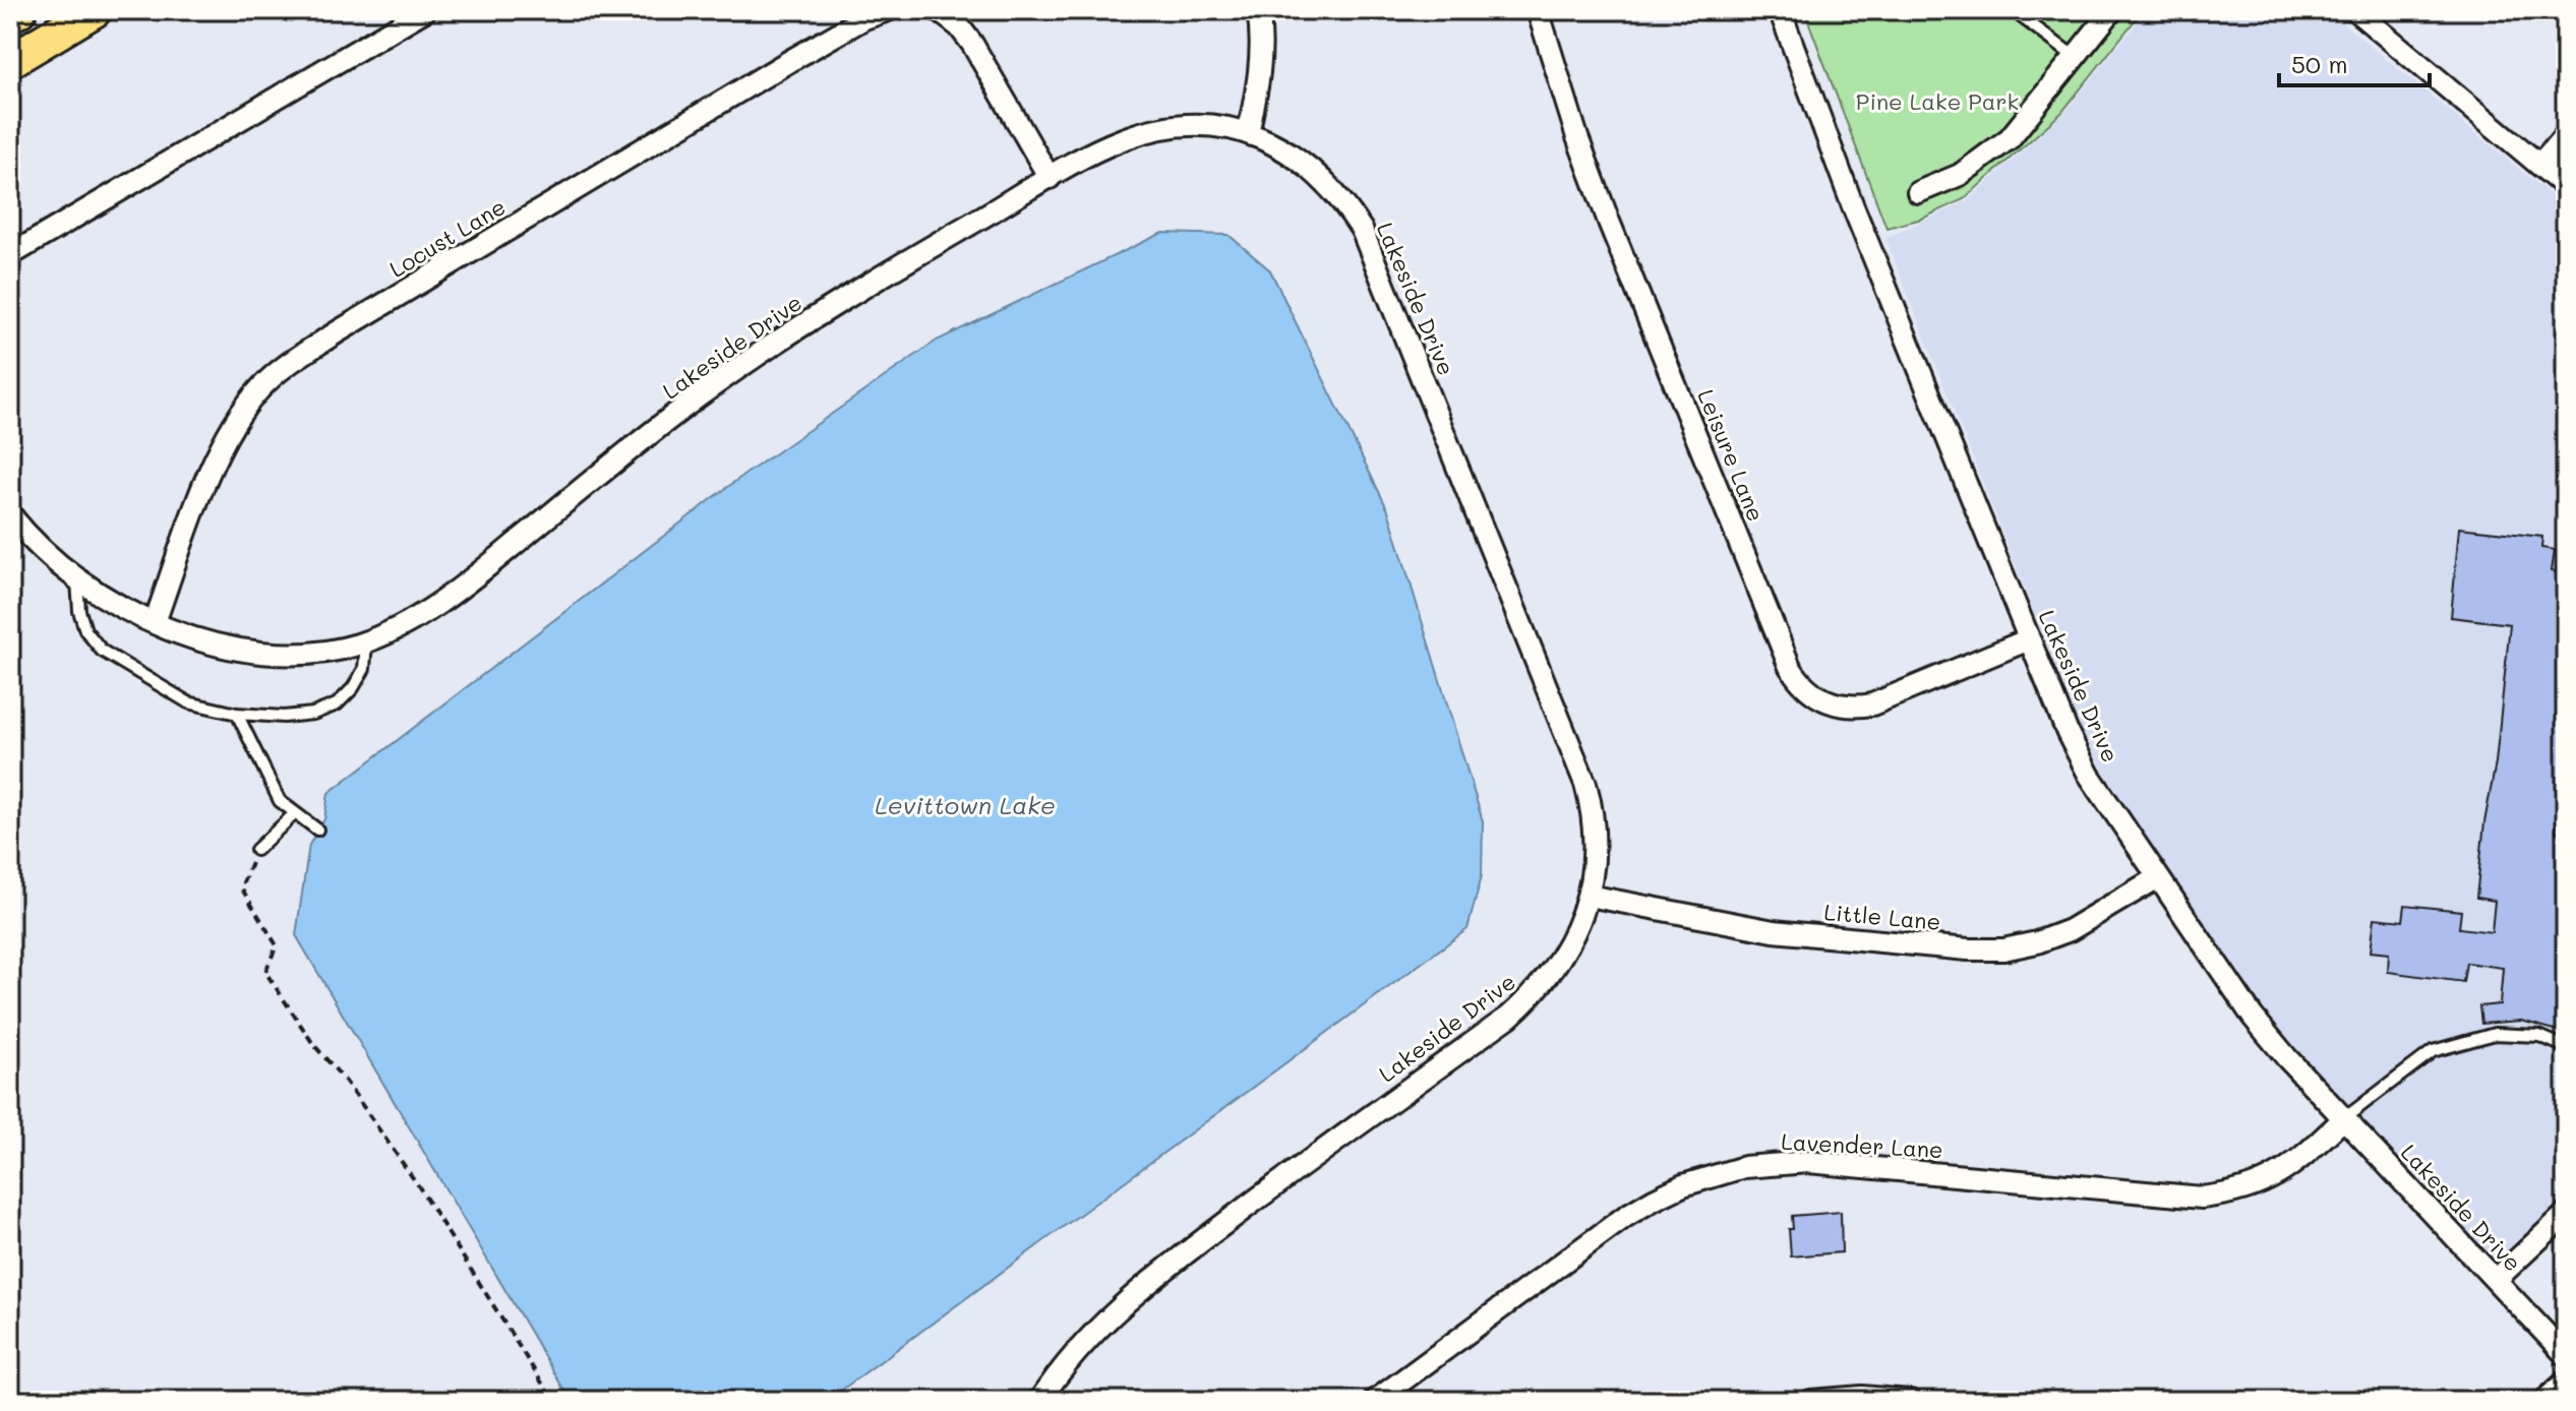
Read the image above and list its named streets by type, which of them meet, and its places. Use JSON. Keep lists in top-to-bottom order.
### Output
{
  "streets": {
    "street": [
      "Locust Lane",
      "Lakeside Drive",
      "Leisure Lane",
      "Little Lane",
      "Lavender Lane"
    ]
  },
  "crossings": [
    ["Locust Lane", "Lakeside Drive"],
    ["Lakeside Drive", "Leisure Lane"],
    ["Lakeside Drive", "Little Lane"],
    ["Lakeside Drive", "Lavender Lane"]
  ],
  "water": ["Levittown Lake"],
  "parks": ["Pine Lake Park"],
  "scale_bar": "50 m"
}
